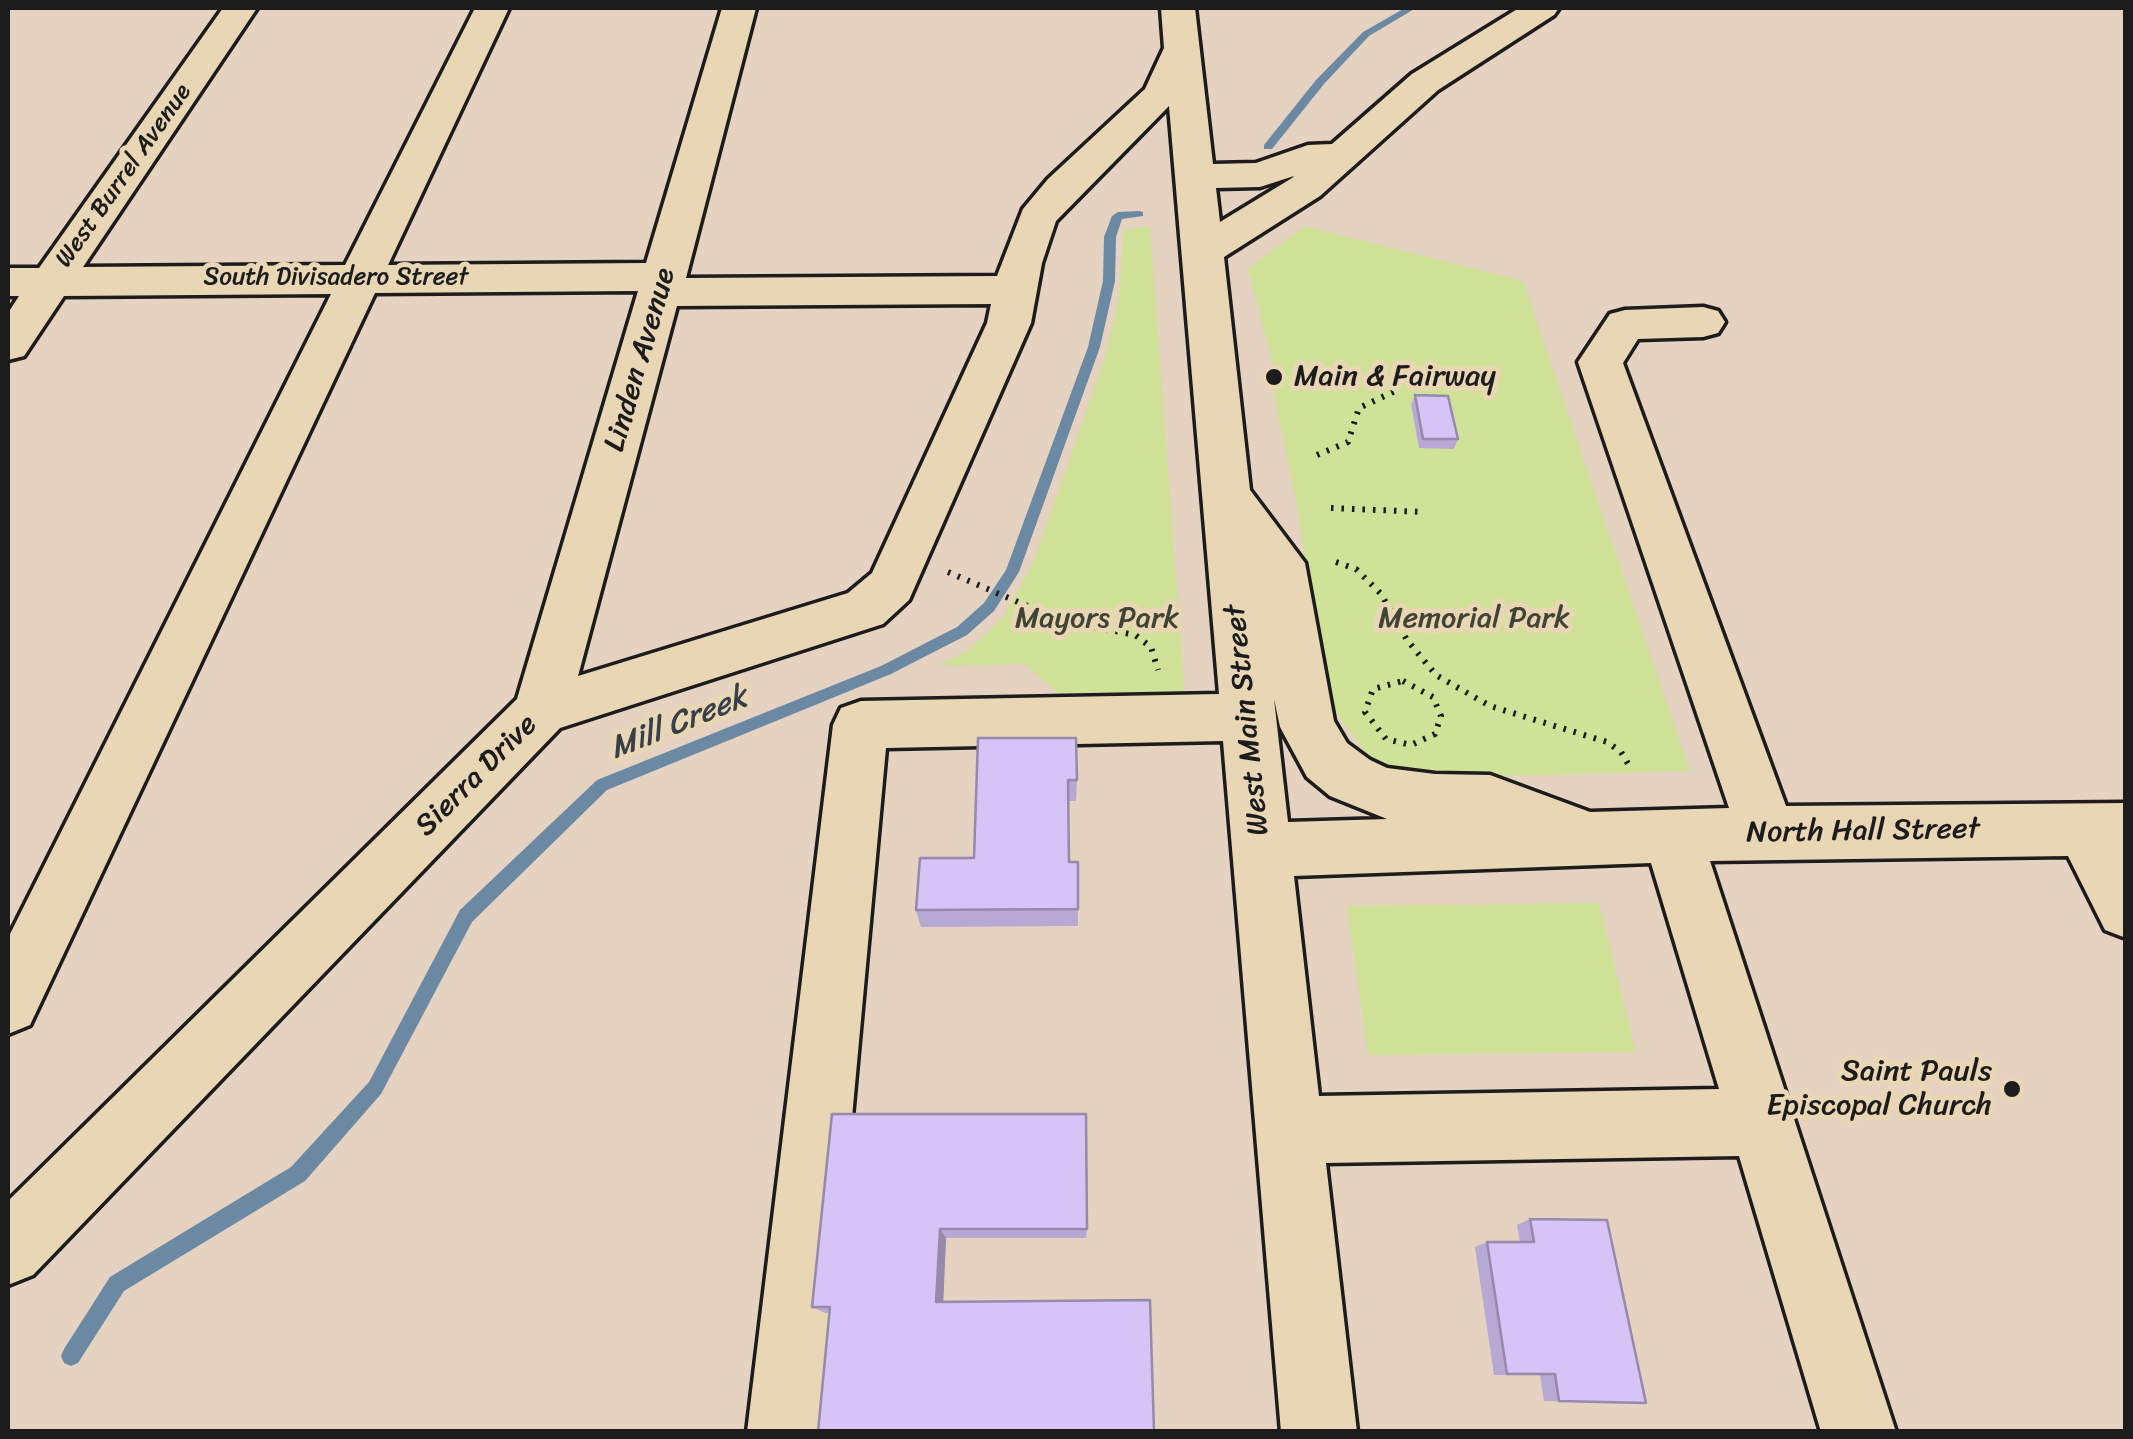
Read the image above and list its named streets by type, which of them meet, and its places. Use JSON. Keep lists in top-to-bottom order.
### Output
{
  "streets": {
    "street": [
      "West Burrel Avenue",
      "South Divisadero Street",
      "Linden Avenue",
      "West Main Street",
      "Sierra Drive",
      "North Hall Street"
    ]
  },
  "crossings": [
    ["West Burrel Avenue", "South Divisadero Street"],
    ["South Divisadero Street", "Linden Avenue"],
    ["South Divisadero Street", "Sierra Drive"],
    ["Linden Avenue", "Sierra Drive"],
    ["West Main Street", "North Hall Street"]
  ],
  "water": ["Mill Creek"],
  "parks": ["Mayors Park", "Memorial Park"],
  "places": ["Main & Fairway", "Saint Pauls Episcopal Church"]
}
